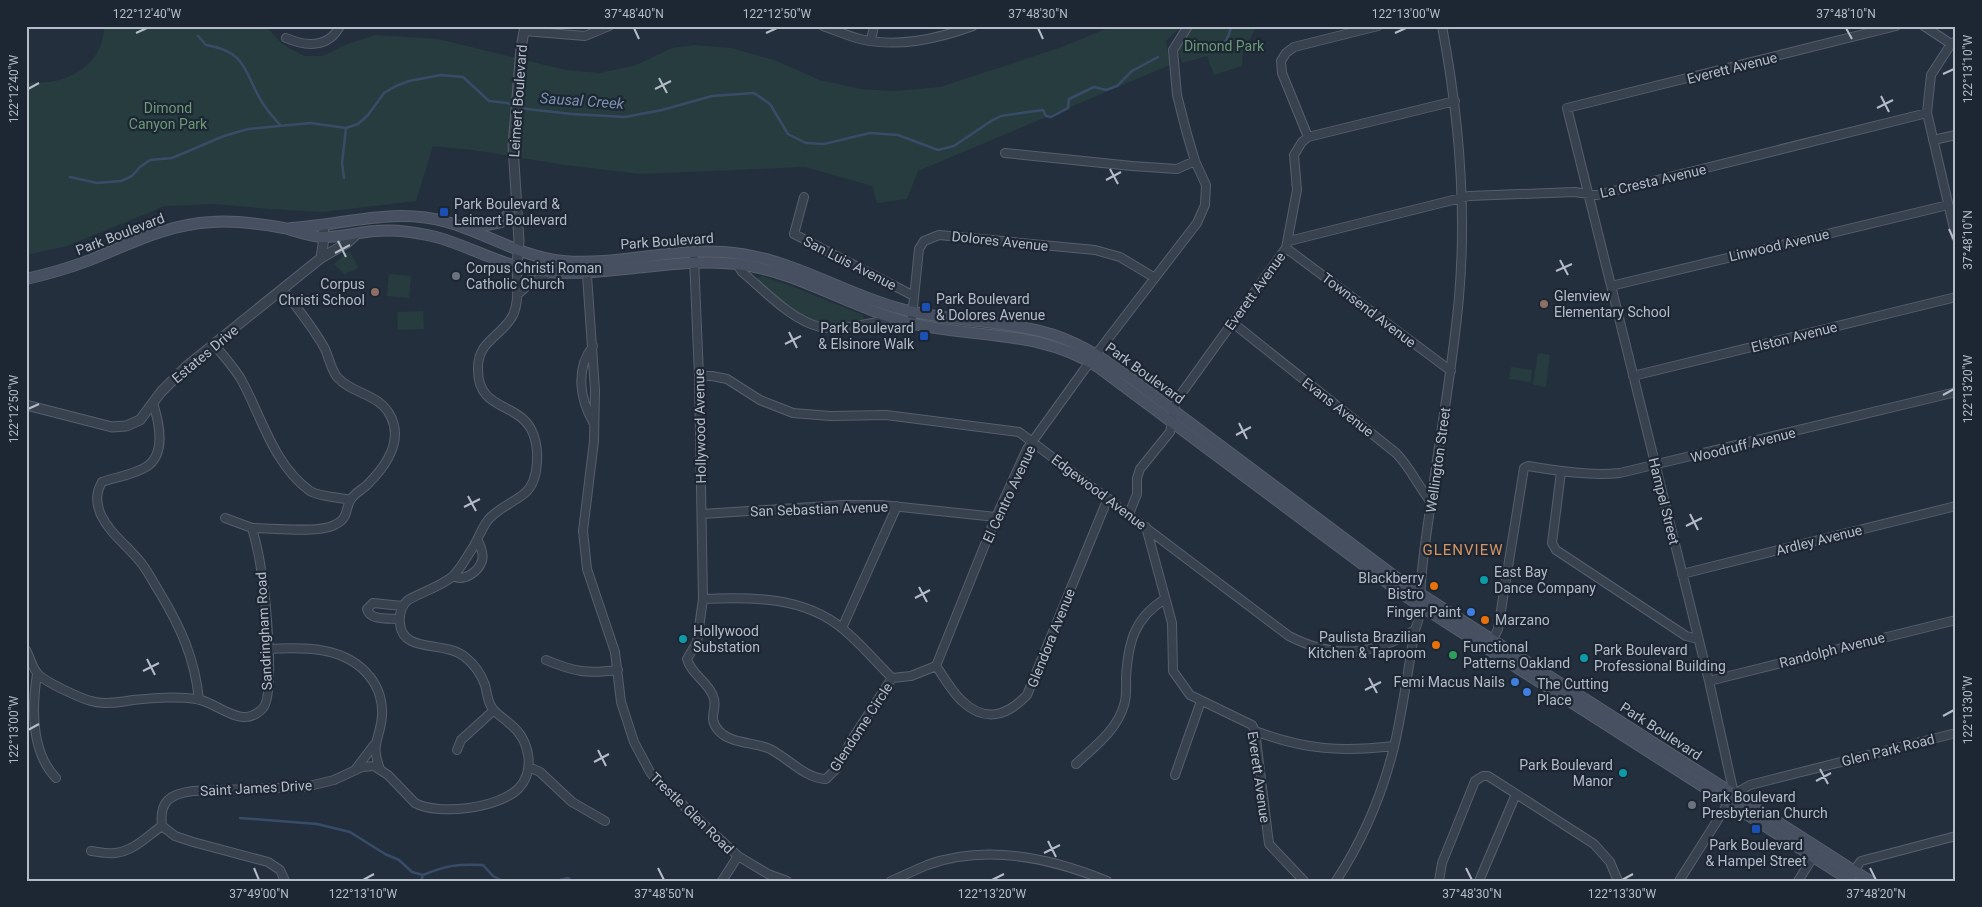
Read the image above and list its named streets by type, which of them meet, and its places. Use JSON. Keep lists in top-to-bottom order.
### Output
{
  "streets": {
    "main road": ["Park Boulevard"],
    "street": [
      "Everett Avenue",
      "Leimert Boulevard",
      "La Cresta Avenue",
      "Dolores Avenue",
      "Linwood Avenue",
      "San Luis Avenue",
      "Townsend Avenue",
      "Elston Avenue",
      "Estates Drive",
      "Evans Avenue",
      "Hollywood Avenue",
      "Woodruff Avenue",
      "Wellington Street",
      "Edgewood Avenue",
      "El Centro Avenue",
      "Hampel Street",
      "San Sebastian Avenue",
      "Ardley Avenue",
      "Sandringham Road",
      "Glendora Avenue",
      "Randolph Avenue",
      "Glendome Circle",
      "Glen Park Road",
      "Saint James Drive",
      "Trestle Glen Road"
    ]
  },
  "crossings": [
    ["Everett Avenue", "La Cresta Avenue"],
    ["Everett Avenue", "Park Boulevard"],
    ["Everett Avenue", "Townsend Avenue"],
    ["Everett Avenue", "Evans Avenue"],
    ["Everett Avenue", "Edgewood Avenue"],
    ["Everett Avenue", "Hampel Street"],
    ["Leimert Boulevard", "Park Boulevard"],
    ["La Cresta Avenue", "Townsend Avenue"],
    ["La Cresta Avenue", "Wellington Street"],
    ["La Cresta Avenue", "Hampel Street"],
    ["Park Boulevard", "Dolores Avenue"],
    ["Park Boulevard", "Estates Drive"],
    ["Park Boulevard", "Hollywood Avenue"],
    ["Park Boulevard", "Woodruff Avenue"],
    ["Park Boulevard", "Wellington Street"],
    ["Park Boulevard", "El Centro Avenue"],
    ["Park Boulevard", "Hampel Street"],
    ["Park Boulevard", "Glen Park Road"],
    ["Park Boulevard", "Trestle Glen Road"],
    ["Dolores Avenue", "San Luis Avenue"],
    ["Dolores Avenue", "El Centro Avenue"],
    ["Linwood Avenue", "Hampel Street"],
    ["Townsend Avenue", "Wellington Street"],
    ["Elston Avenue", "Hampel Street"],
    ["Evans Avenue", "Wellington Street"],
    ["Hollywood Avenue", "Edgewood Avenue"],
    ["Hollywood Avenue", "San Sebastian Avenue"],
    ["Hollywood Avenue", "Glendome Circle"],
    ["Woodruff Avenue", "Hampel Street"],
    ["Wellington Street", "Edgewood Avenue"],
    ["Edgewood Avenue", "El Centro Avenue"],
    ["Edgewood Avenue", "Glendora Avenue"],
    ["El Centro Avenue", "San Sebastian Avenue"],
    ["El Centro Avenue", "Glendora Avenue"],
    ["Hampel Street", "Ardley Avenue"],
    ["Hampel Street", "Randolph Avenue"],
    ["Hampel Street", "Glen Park Road"]
  ],
  "districts": ["GLENVIEW"],
  "water": ["Sausal Creek"],
  "parks": ["Dimond Park", "Dimond Canyon Park"],
  "places": {
    "transit": [
      "Park Boulevard & Leimert Boulevard",
      "Park Boulevard & Dolores Avenue",
      "Park Boulevard & Elsinore Walk",
      "Park Boulevard & Hampel Street"
    ],
    "other": [
      "Corpus Christi Roman Catholic Church",
      "Corpus Christi School",
      "Glenview Elementary School",
      "East Bay Dance Company",
      "Blackberry Bistro",
      "Finger Paint",
      "Marzano",
      "Hollywood Substation",
      "Paulista Brazilian Kitchen & Taproom",
      "Functional Patterns Oakland",
      "Park Boulevard Professional Building",
      "Femi Macus Nails",
      "The Cutting Place",
      "Park Boulevard Manor",
      "Park Boulevard Presbyterian Church"
    ]
  },
  "coordinates": [
    "122°12'40\"W",
    "37°48'40\"N",
    "122°12'50\"W",
    "37°48'30\"N",
    "122°13'00\"W",
    "37°48'10\"N",
    "122°13'10\"W",
    "122°13'20\"W",
    "122°13'30\"W",
    "37°49'00\"N",
    "37°48'50\"N",
    "37°48'20\"N"
  ]
}
